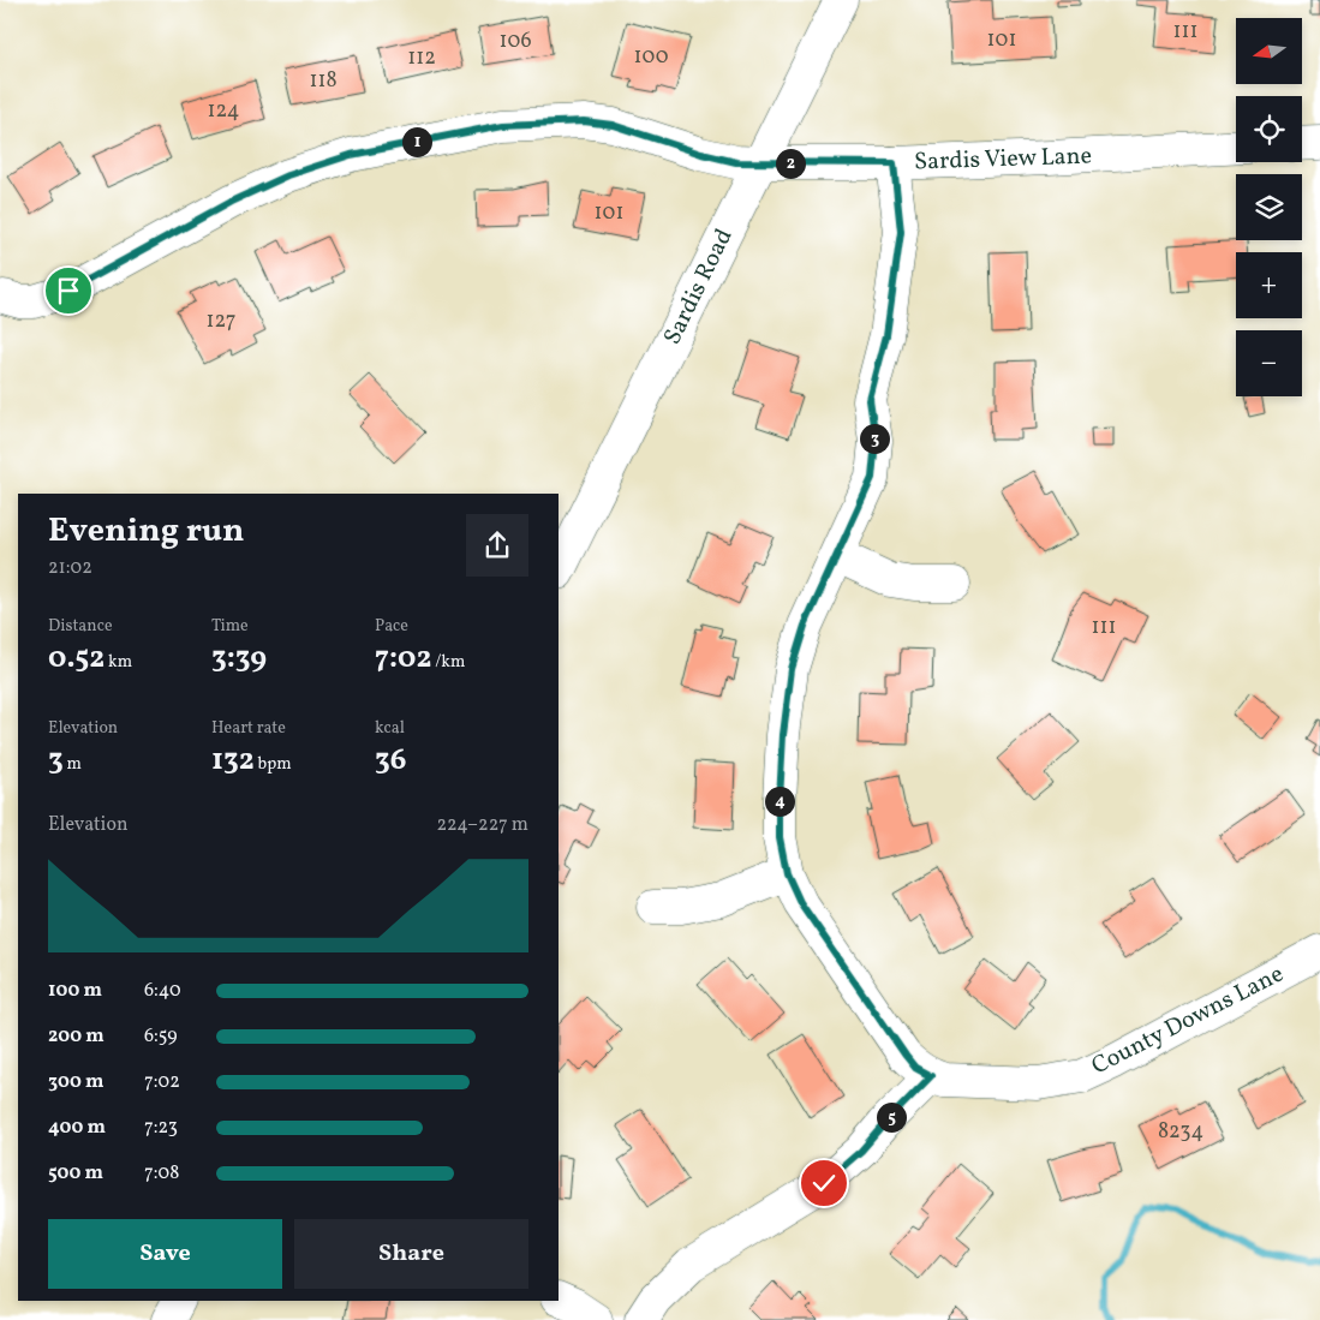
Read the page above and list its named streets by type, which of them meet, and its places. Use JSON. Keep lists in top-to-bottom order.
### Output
{
  "streets": {
    "street": ["Sardis View Lane", "Sardis Road", "County Downs Lane"]
  },
  "crossings": [
    ["Sardis View Lane", "Sardis Road"]
  ],
  "house_numbers": [
    "111",
    "101",
    "106",
    "100",
    "112",
    "118",
    "124",
    "101",
    "127",
    "111",
    "8234"
  ],
  "north": "left",
  "page": {
    "map_buttons": ["+", "−"],
    "pins": [
      "1",
      "2",
      "3",
      "4",
      "5"
    ],
    "heading": ["Evening run", "21:02"],
    "stats": [
      ["Distance", "0.52 km"],
      ["Time", "3:39"],
      ["Pace", "7:02 /km"],
      ["Elevation", "3 m"],
      ["Heart rate", "132 bpm"],
      ["kcal", "36"]
    ],
    "chart": ["Elevation", "224–227 m"],
    "list": [
      {
        "name": "100 m",
        "note": "6:40"
      },
      {
        "name": "200 m",
        "note": "6:59"
      },
      {
        "name": "300 m",
        "note": "7:02"
      },
      {
        "name": "400 m",
        "note": "7:23"
      },
      {
        "name": "500 m",
        "note": "7:08"
      }
    ],
    "buttons": ["Save", "Share"]
  }
}
